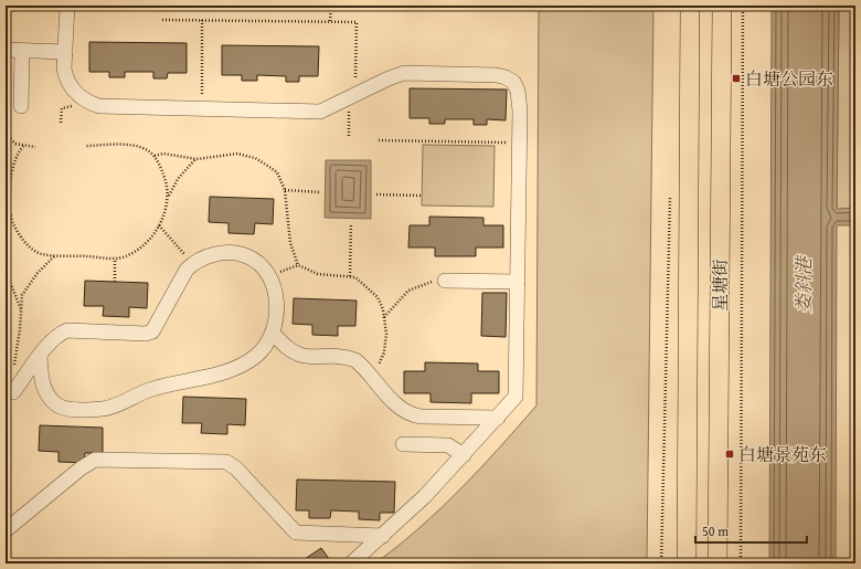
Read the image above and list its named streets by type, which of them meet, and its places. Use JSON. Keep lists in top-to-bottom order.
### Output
{
  "streets": {
    "main road": ["星塘街"]
  },
  "water": ["娄斜港"],
  "places": {
    "transit": ["白塘公园东", "白塘景苑东"]
  },
  "scale_bar": "50 m"
}
